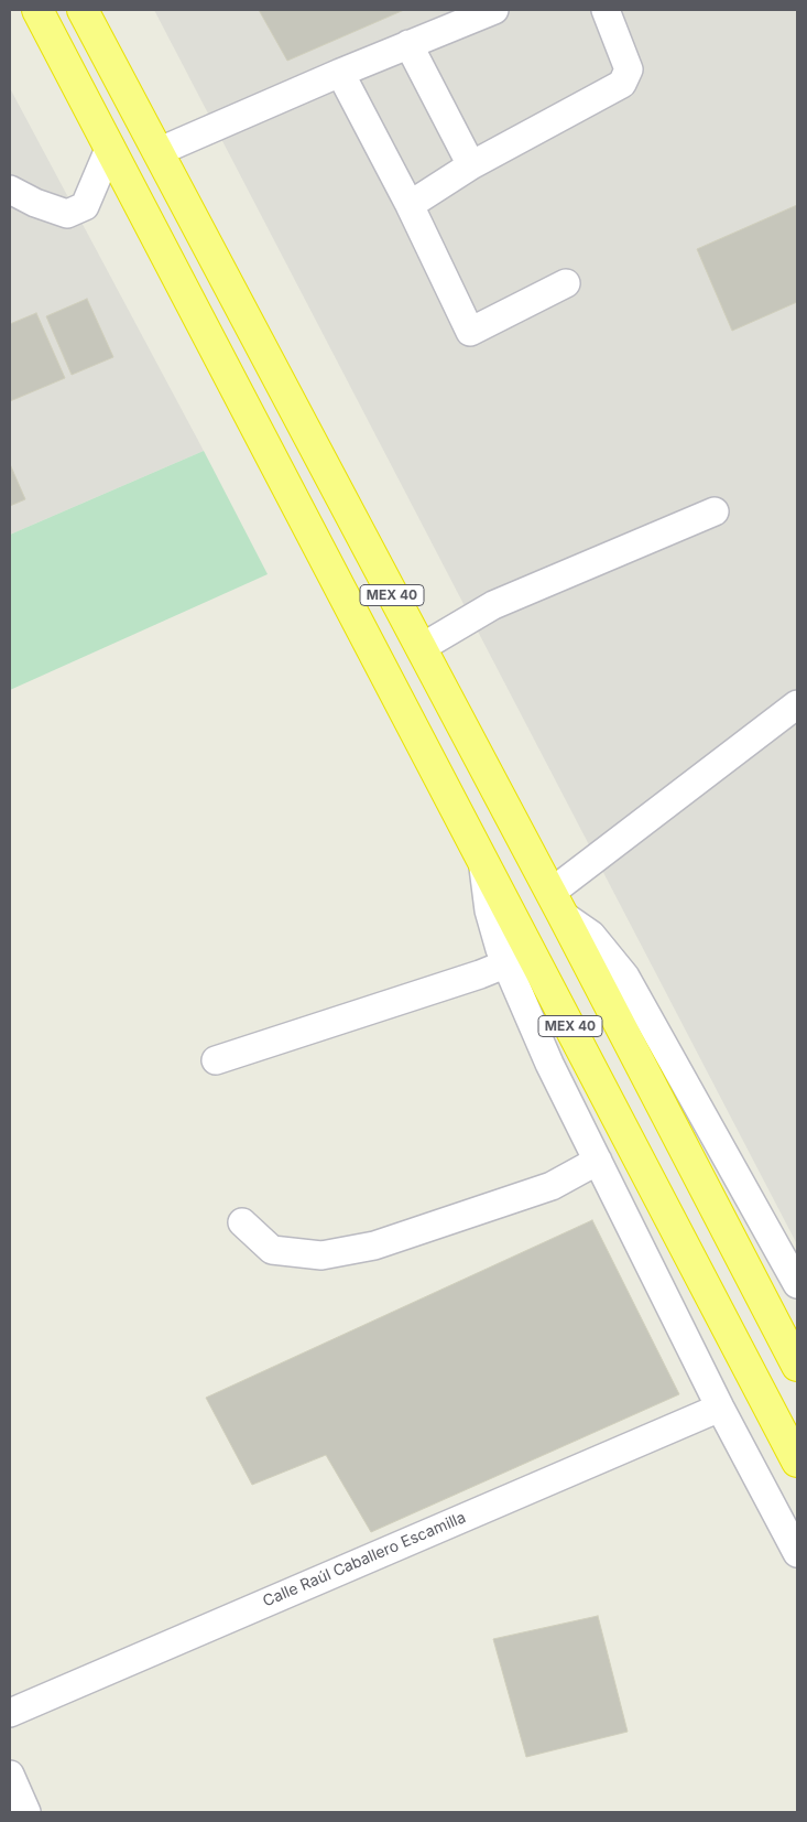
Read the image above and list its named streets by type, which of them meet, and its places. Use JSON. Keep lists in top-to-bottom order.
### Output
{
  "streets": {
    "highway": ["MEX 40"],
    "street": ["Calle Raúl Caballero Escamilla"]
  }
}
